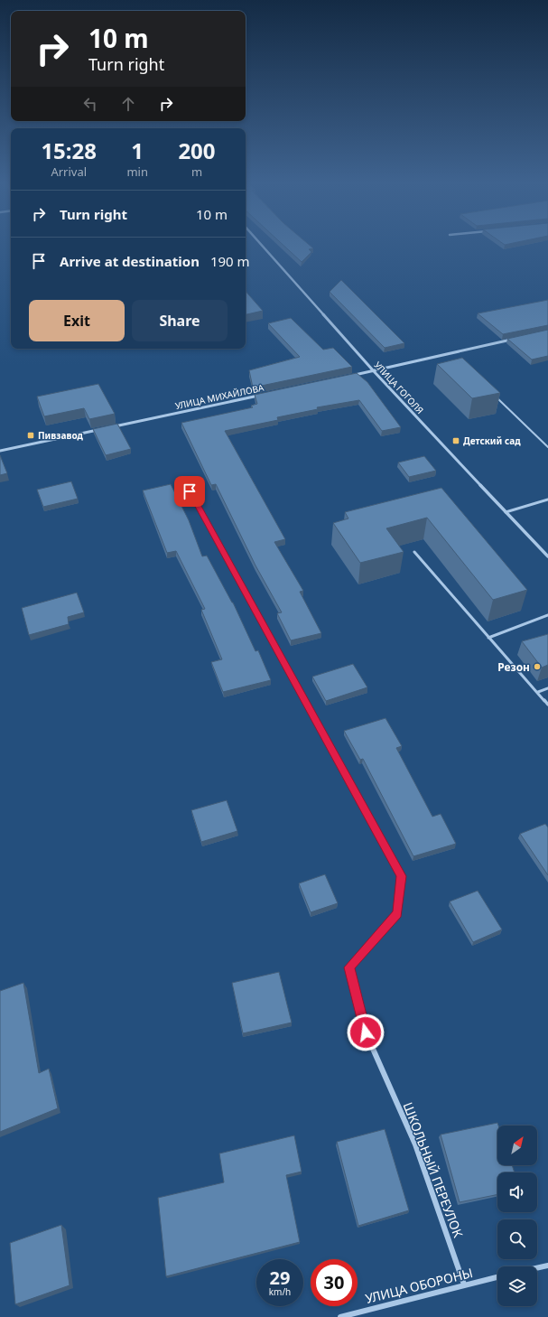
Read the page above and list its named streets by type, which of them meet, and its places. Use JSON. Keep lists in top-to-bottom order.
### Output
{
  "streets": {
    "street": [
      "УЛИЦА ГОГОЛЯ",
      "УЛИЦА МИХАЙЛОВА",
      "ШКОЛЬНЫЙ ПЕРЕУЛОК",
      "УЛИЦА ОБОРОНЫ"
    ]
  },
  "crossings": [
    ["ШКОЛЬНЫЙ ПЕРЕУЛОК", "УЛИЦА ОБОРОНЫ"]
  ],
  "places": {
    "transit": ["Пивзавод", "Детский сад"],
    "other": ["Резон"]
  },
  "north": "top right",
  "page": {
    "turn": ["10 m", "Turn right"],
    "eta": [
      "15:28",
      "Arrival",
      "1",
      "min",
      "200",
      "m"
    ],
    "list": [
      {
        "name": "Turn right",
        "value": "10 m"
      },
      {
        "name": "Arrive at destination",
        "value": "190 m"
      }
    ],
    "buttons": ["Exit", "Share"],
    "speed": "29 km/h",
    "limit": "30"
  }
}
